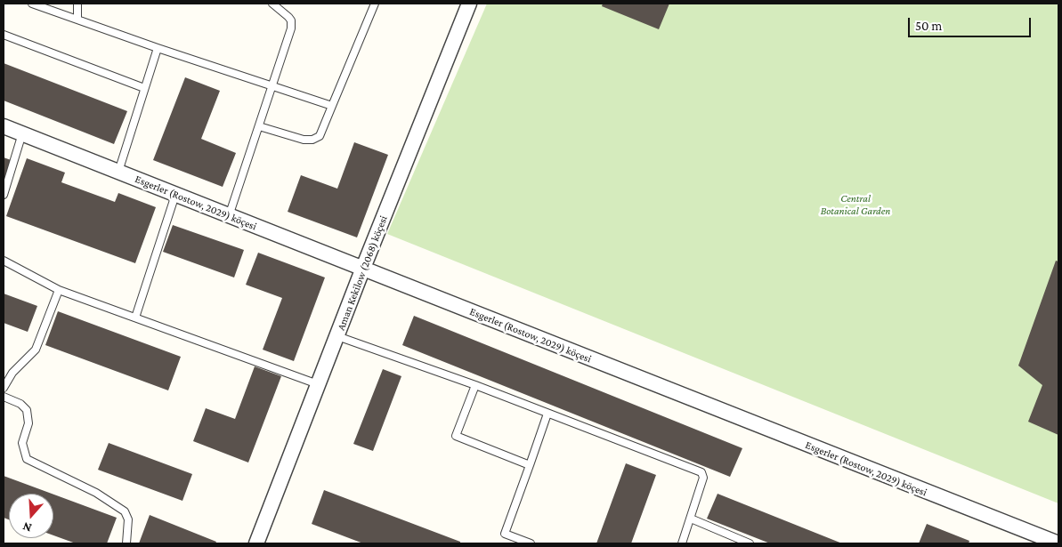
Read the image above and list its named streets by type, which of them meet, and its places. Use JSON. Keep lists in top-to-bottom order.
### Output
{
  "streets": {
    "street": ["Esgerler (Rostow, 2029) köçesi", "Aman Kekilow (2068) köçesi"]
  },
  "crossings": [
    ["Esgerler (Rostow, 2029) köçesi", "Aman Kekilow (2068) köçesi"]
  ],
  "parks": ["Central Botanical Garden"],
  "scale_bar": "50 m",
  "north": "bottom"
}
